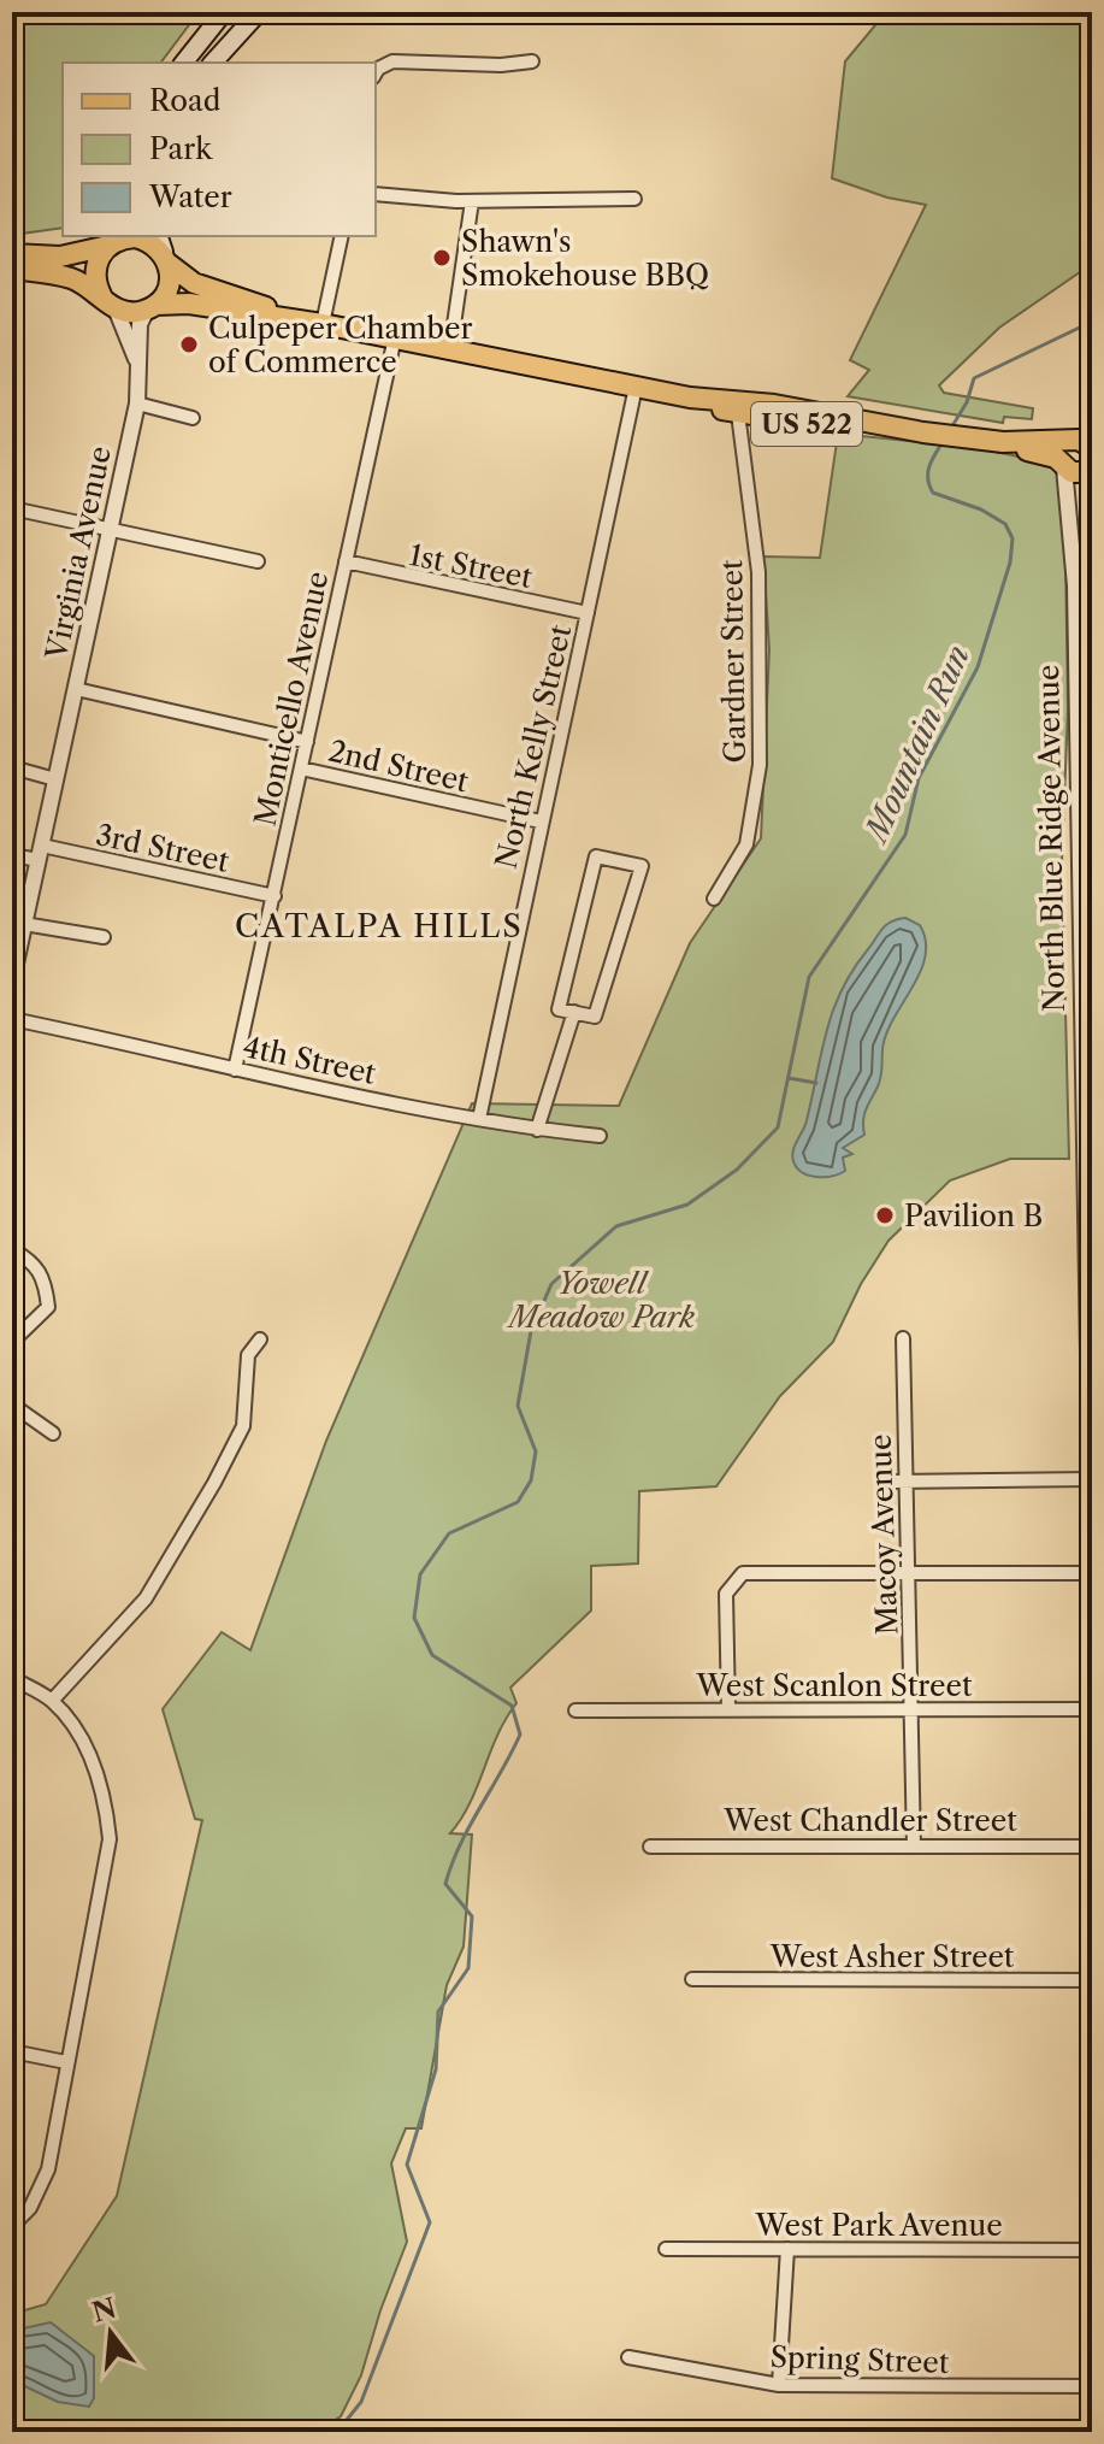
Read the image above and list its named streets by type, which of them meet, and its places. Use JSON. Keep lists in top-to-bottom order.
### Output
{
  "streets": {
    "main road": ["US 522"],
    "street": [
      "Virginia Avenue",
      "1st Street",
      "Gardner Street",
      "Monticello Avenue",
      "North Kelly Street",
      "2nd Street",
      "North Blue Ridge Avenue",
      "3rd Street",
      "4th Street",
      "Macoy Avenue",
      "West Scanlon Street",
      "West Chandler Street",
      "West Asher Street",
      "West Park Avenue",
      "Spring Street"
    ]
  },
  "crossings": [
    ["US 522", "Virginia Avenue"],
    ["US 522", "Gardner Street"],
    ["US 522", "Monticello Avenue"],
    ["US 522", "North Kelly Street"],
    ["US 522", "North Blue Ridge Avenue"],
    ["Virginia Avenue", "2nd Street"],
    ["Virginia Avenue", "3rd Street"],
    ["1st Street", "Monticello Avenue"],
    ["1st Street", "North Kelly Street"],
    ["Monticello Avenue", "2nd Street"],
    ["Monticello Avenue", "3rd Street"],
    ["Monticello Avenue", "4th Street"],
    ["North Kelly Street", "2nd Street"],
    ["North Kelly Street", "4th Street"],
    ["North Blue Ridge Avenue", "West Scanlon Street"],
    ["North Blue Ridge Avenue", "West Chandler Street"],
    ["North Blue Ridge Avenue", "West Asher Street"],
    ["Macoy Avenue", "West Scanlon Street"],
    ["Macoy Avenue", "West Chandler Street"]
  ],
  "districts": ["CATALPA HILLS"],
  "water": ["Mountain Run"],
  "parks": ["Yowell Meadow Park"],
  "places": ["Shawn's Smokehouse BBQ", "Culpeper Chamber of Commerce", "Pavilion B"],
  "legend": ["Road", "Park", "Water"],
  "north": "top"
}
